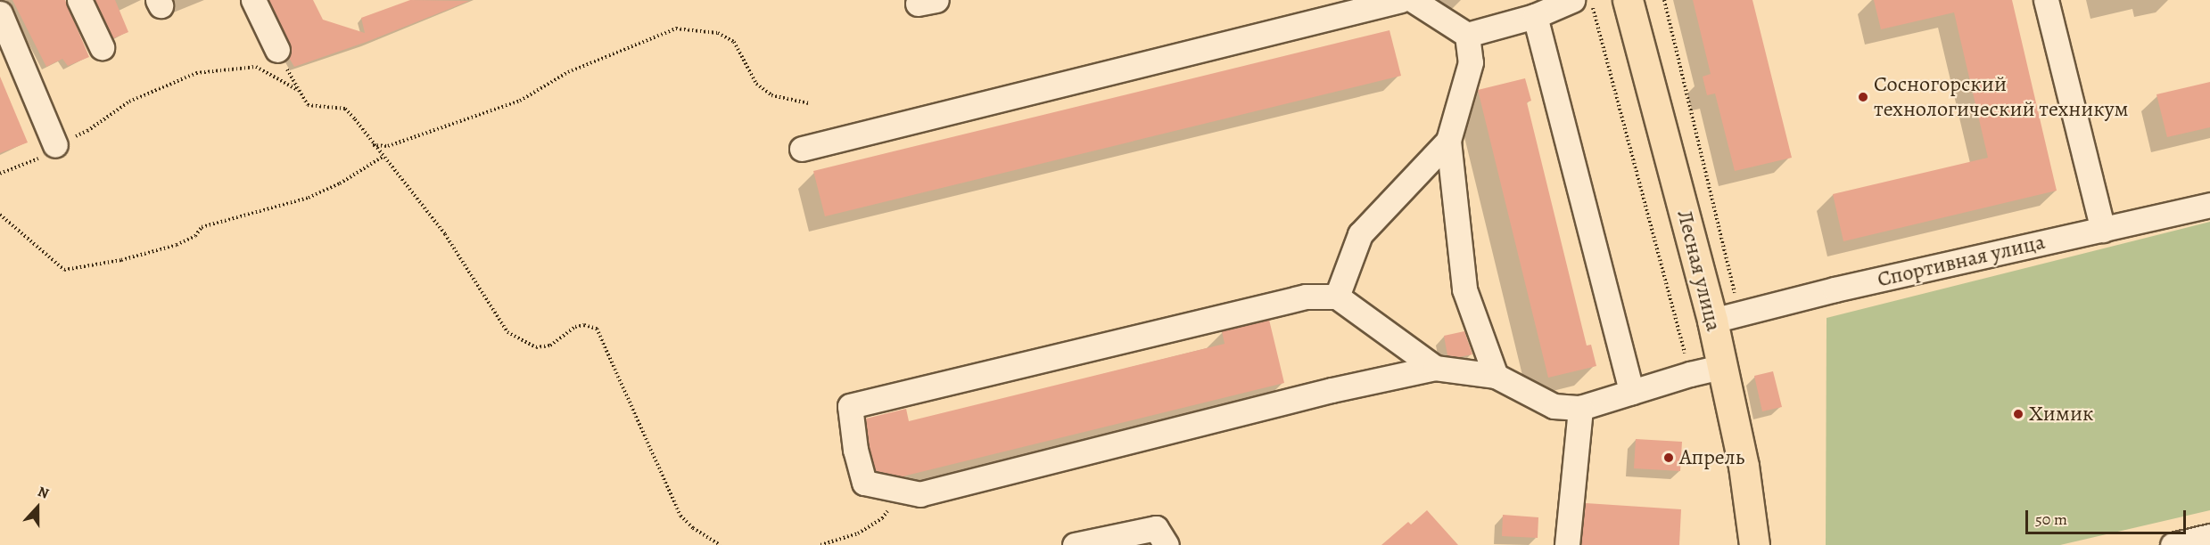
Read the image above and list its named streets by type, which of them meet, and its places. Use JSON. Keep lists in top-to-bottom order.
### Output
{
  "streets": {
    "main road": ["Лесная улица"],
    "street": ["Спортивная улица"]
  },
  "crossings": [
    ["Спортивная улица", "Лесная улица"]
  ],
  "places": ["Сосногорский технологический техникум", "Химик", "Апрель"],
  "scale_bar": "50 m",
  "north": "top"
}
